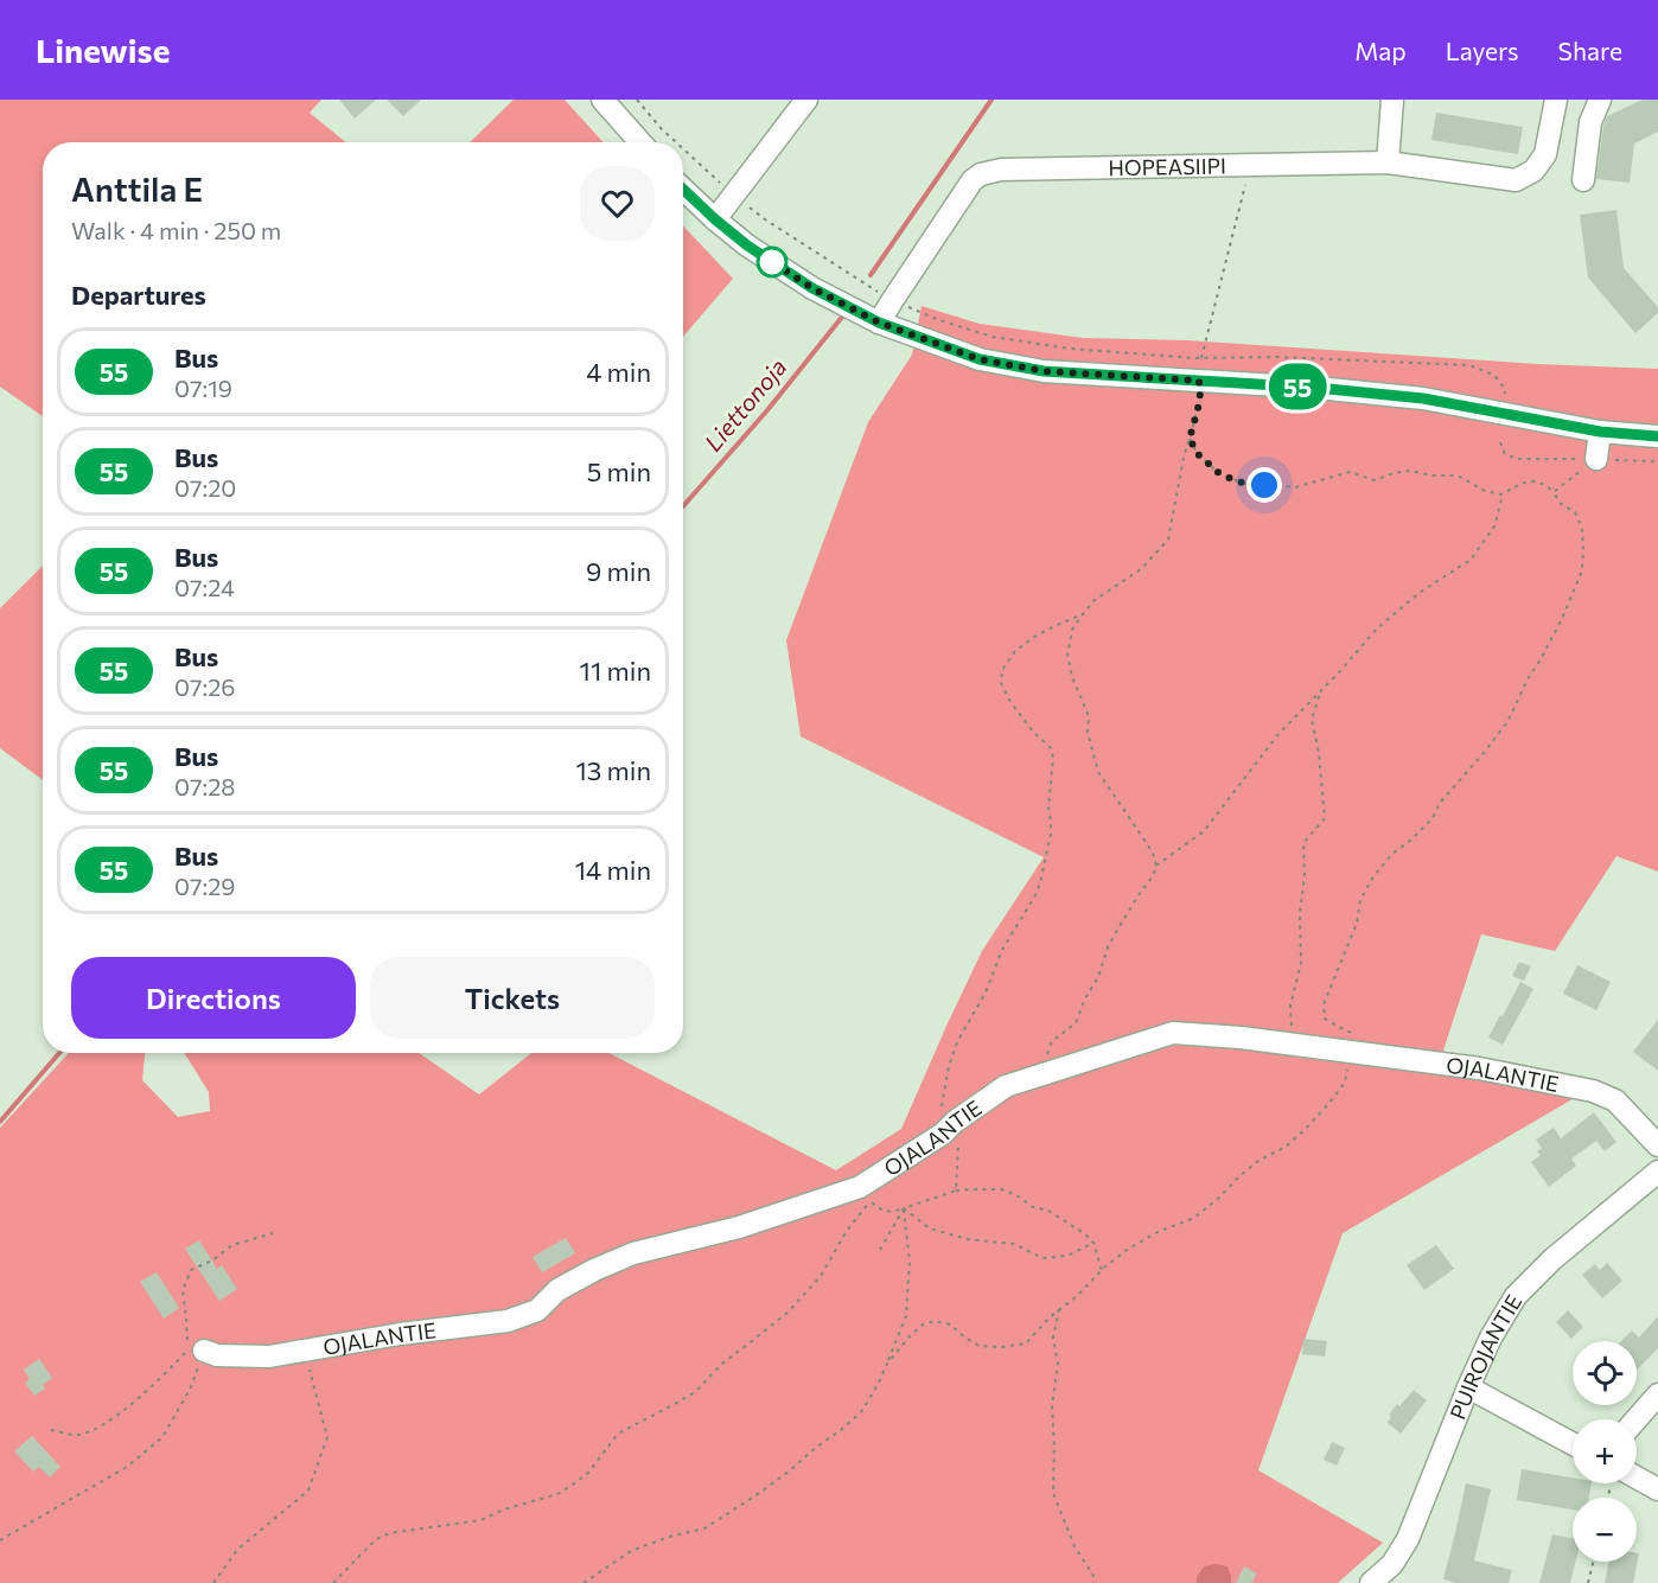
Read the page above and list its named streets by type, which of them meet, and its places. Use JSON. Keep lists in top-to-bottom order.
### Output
{
  "streets": {
    "street": ["HOPEASIIPI", "OJALANTIE", "PUIROJANTIE"]
  },
  "water": ["Liettonoja"],
  "lines": ["bus line 55"],
  "page": {
    "header": "Linewise",
    "nav": ["Map", "Layers", "Share"],
    "on_map": "55",
    "heading": [
      ["Anttila E", "Walk · 4 min · 250 m"],
      "Departures"
    ],
    "list": [
      {
        "mark": "55",
        "name": "Bus",
        "note": "07:19",
        "value": "4 min"
      },
      {
        "mark": "55",
        "name": "Bus",
        "note": "07:20",
        "value": "5 min"
      },
      {
        "mark": "55",
        "name": "Bus",
        "note": "07:24",
        "value": "9 min"
      },
      {
        "mark": "55",
        "name": "Bus",
        "note": "07:26",
        "value": "11 min"
      },
      {
        "mark": "55",
        "name": "Bus",
        "note": "07:28",
        "value": "13 min"
      },
      {
        "mark": "55",
        "name": "Bus",
        "note": "07:29",
        "value": "14 min"
      }
    ],
    "buttons": ["Directions", "Tickets"],
    "map_buttons": ["+", "−"]
  }
}
